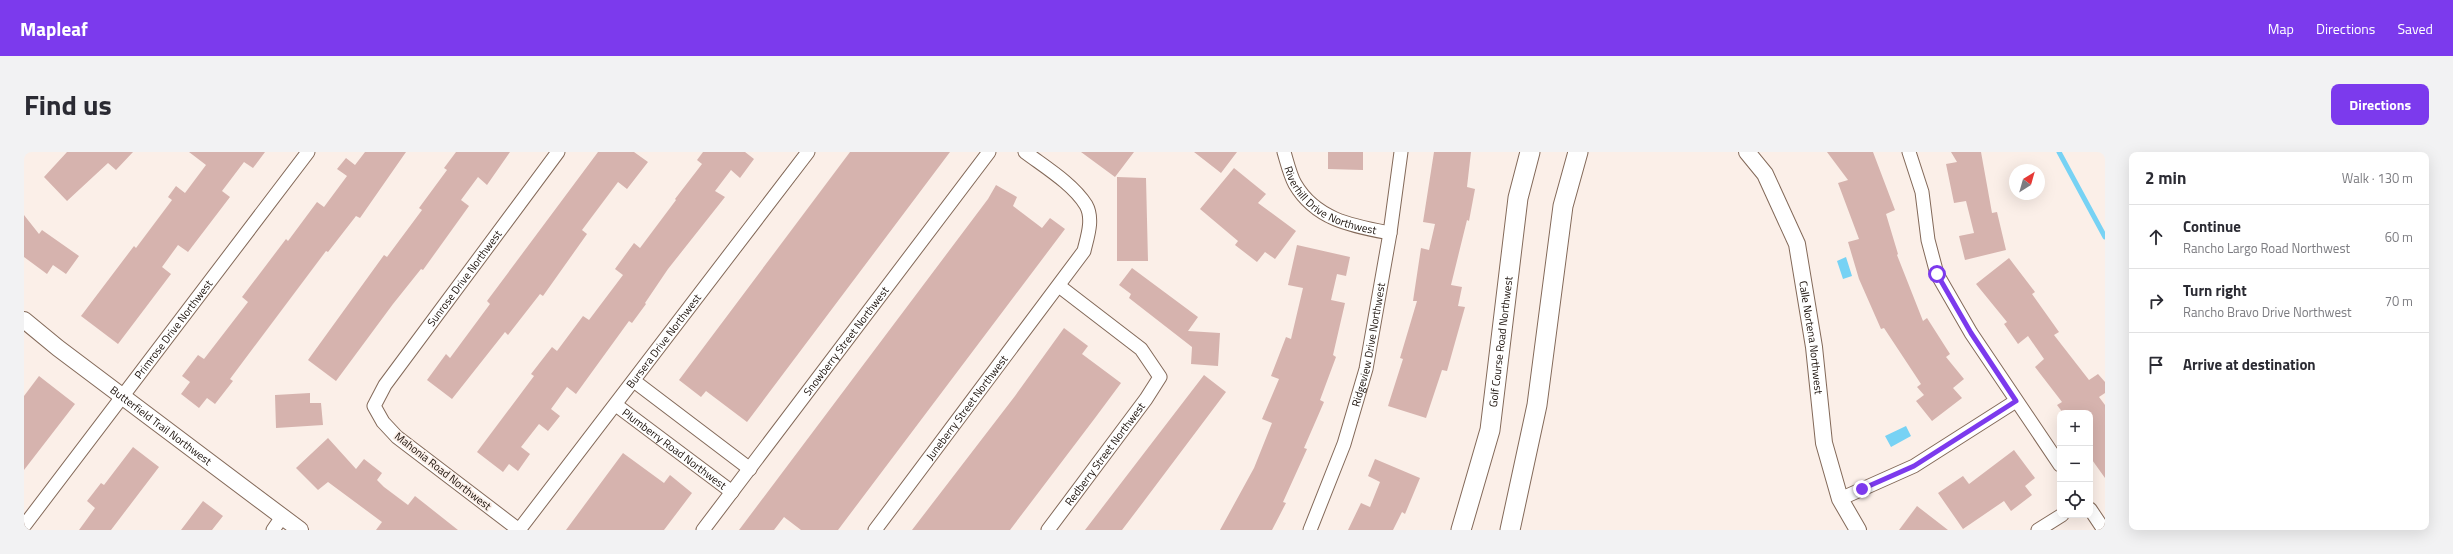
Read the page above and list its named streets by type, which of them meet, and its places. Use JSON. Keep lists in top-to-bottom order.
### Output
{
  "streets": {
    "main road": ["Golf Course Road Northwest"],
    "street": [
      "Riverhill Drive Northwest",
      "Sunrose Drive Northwest",
      "Primrose Drive Northwest",
      "Calle Nortena Northwest",
      "Bursera Drive Northwest",
      "Snowberry Street Northwest",
      "Ridgeview Drive Northwest",
      "Juneberry Street Northwest",
      "Butterfield Trail Northwest",
      "Plumberry Road Northwest",
      "Redberry Street Northwest",
      "Mahonia Road Northwest"
    ]
  },
  "crossings": [
    ["Riverhill Drive Northwest", "Ridgeview Drive Northwest"],
    ["Sunrose Drive Northwest", "Mahonia Road Northwest"],
    ["Primrose Drive Northwest", "Butterfield Trail Northwest"],
    ["Bursera Drive Northwest", "Plumberry Road Northwest"],
    ["Bursera Drive Northwest", "Mahonia Road Northwest"],
    ["Snowberry Street Northwest", "Plumberry Road Northwest"],
    ["Juneberry Street Northwest", "Redberry Street Northwest"]
  ],
  "north": "top right",
  "page": {
    "header": "Mapleaf",
    "nav": ["Map", "Directions", "Saved"],
    "title": "Find us",
    "buttons": "Directions",
    "heading": ["2 min", "Walk · 130 m"],
    "list": [
      ["Continue", "Rancho Largo Road Northwest", "60 m"],
      ["Turn right", "Rancho Bravo Drive Northwest", "70 m"],
      "Arrive at destination"
    ],
    "map_buttons": ["+", "−"]
  }
}
